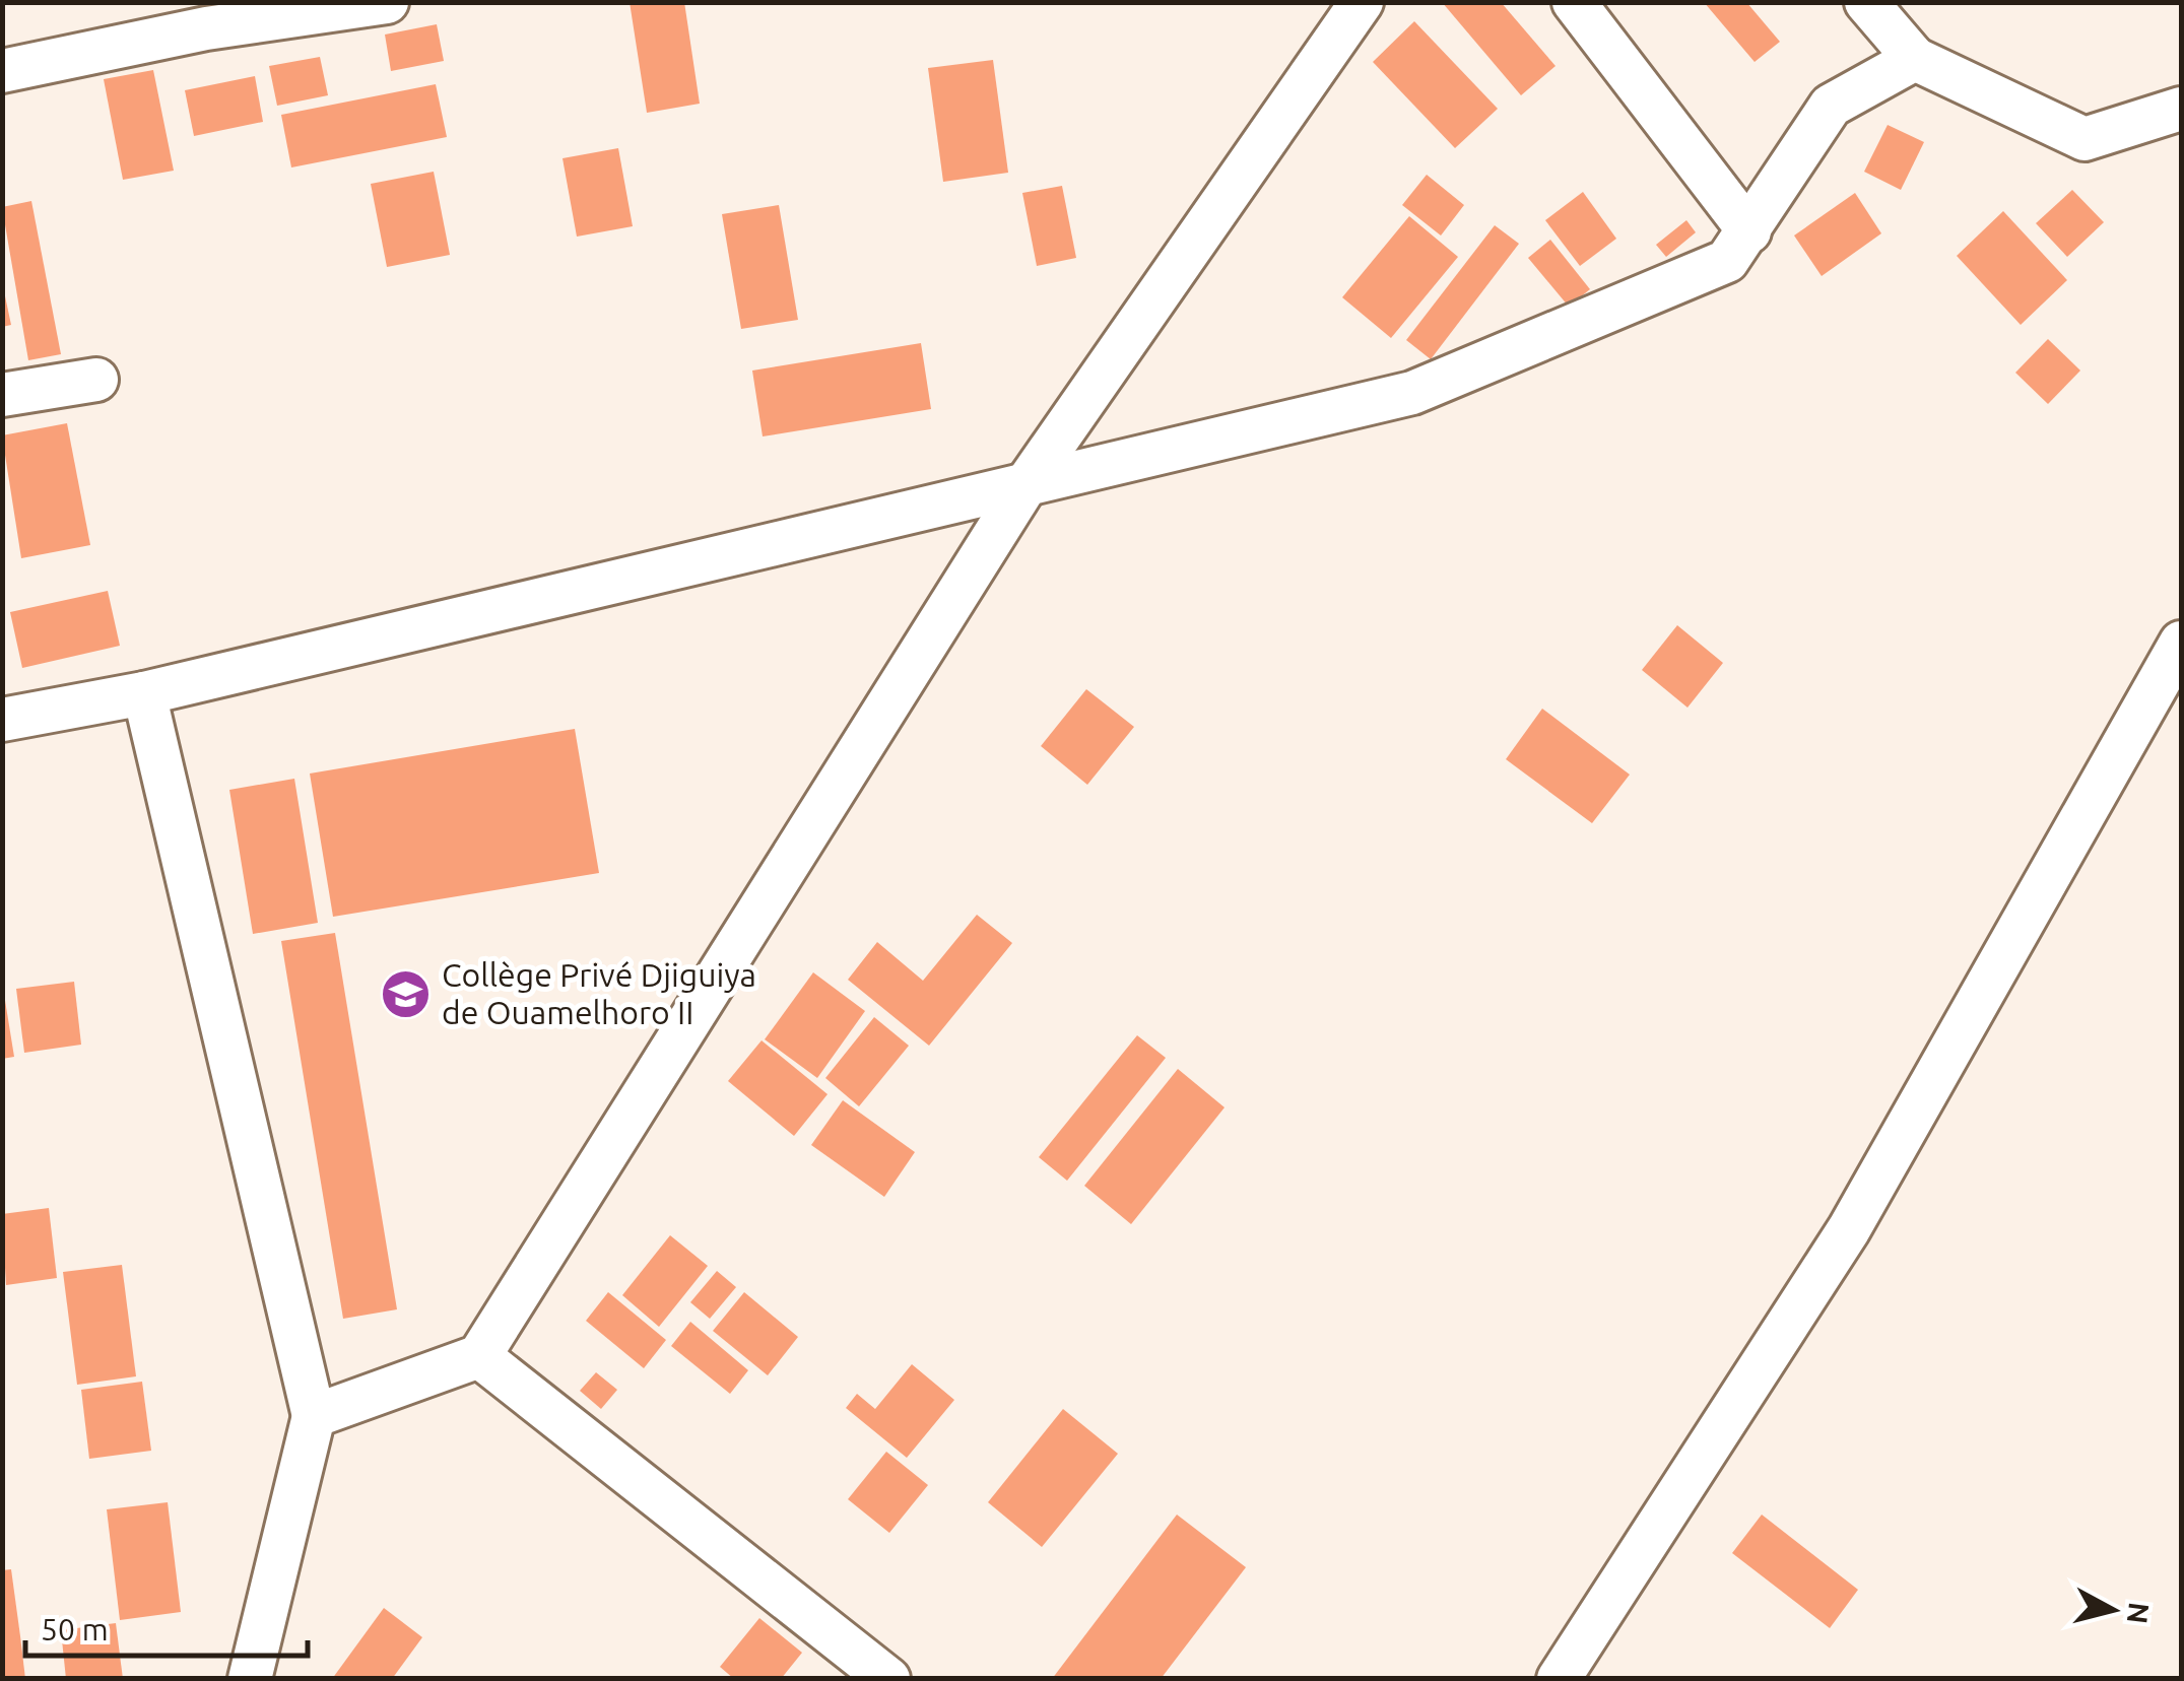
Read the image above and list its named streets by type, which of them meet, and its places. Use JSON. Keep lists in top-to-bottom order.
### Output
{
  "places": {
    "school or university": ["Collège Privé Djiguiya de Ouamelhoro II"]
  },
  "scale_bar": "50 m",
  "north": "right"
}
